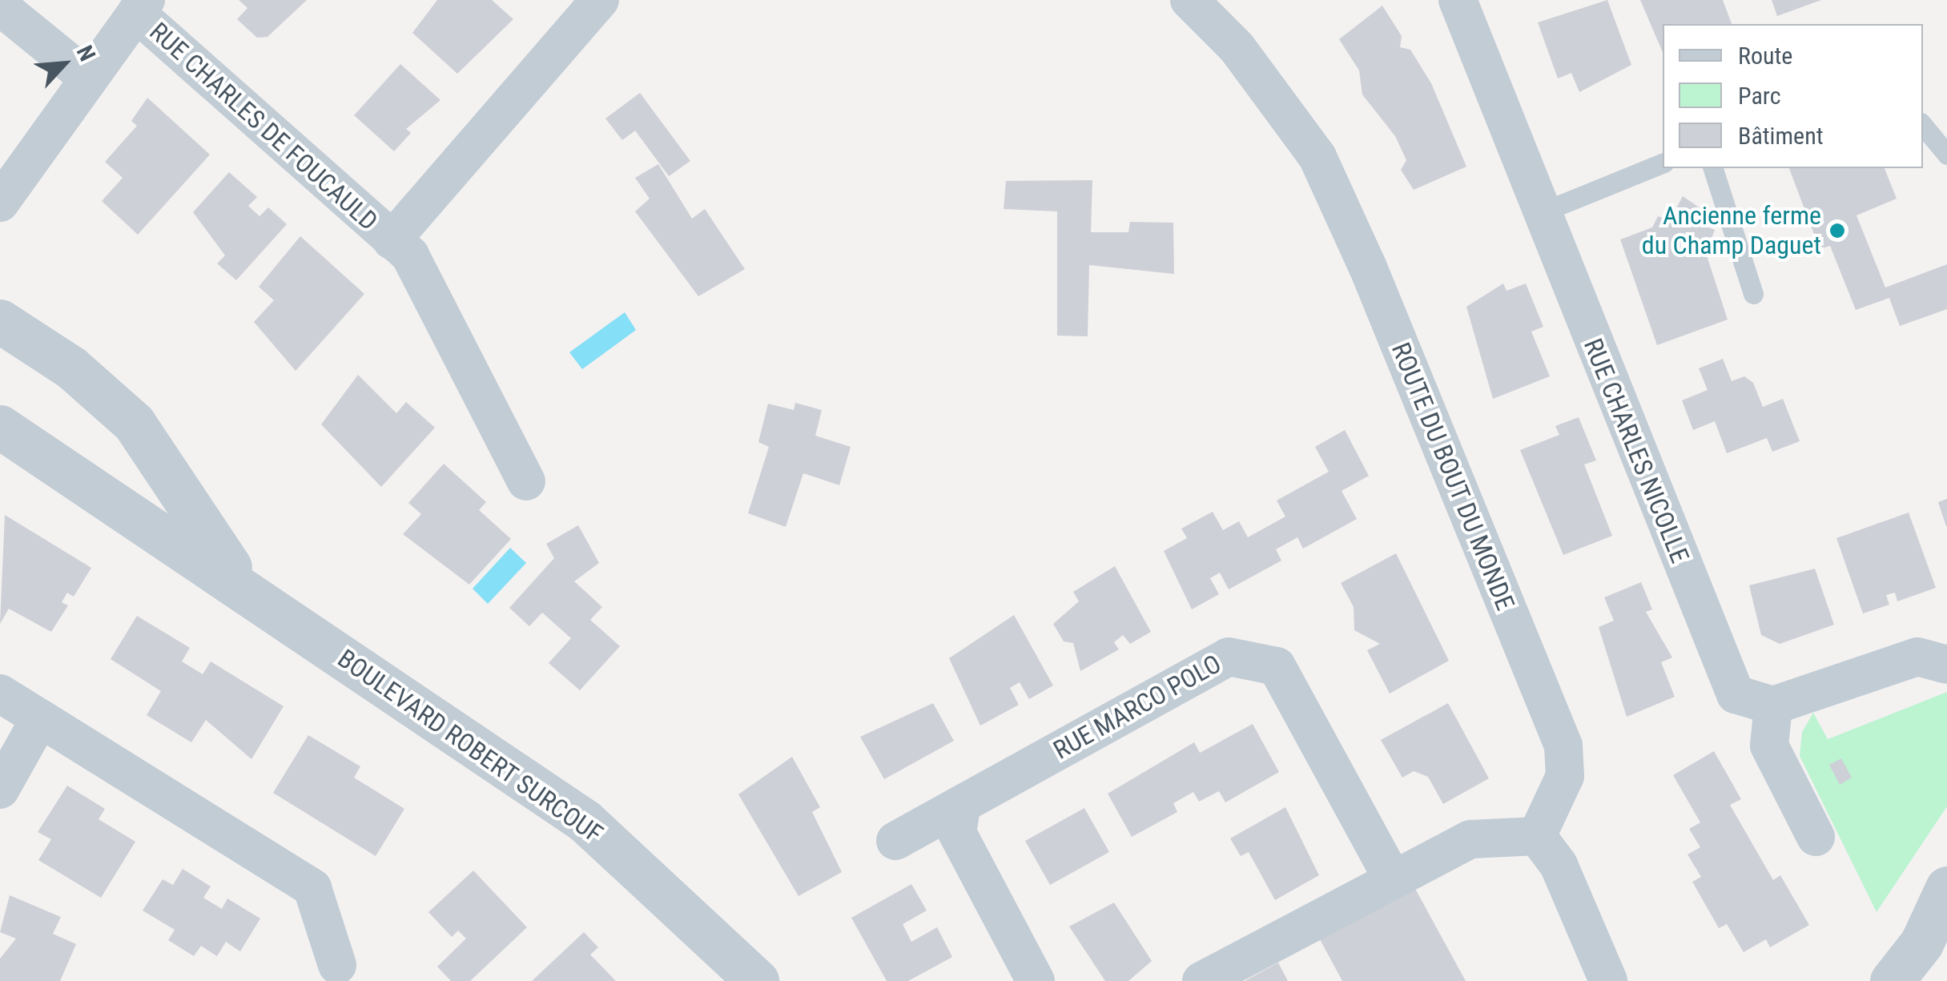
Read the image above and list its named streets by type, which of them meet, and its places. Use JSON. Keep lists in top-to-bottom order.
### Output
{
  "streets": {
    "street": [
      "RUE CHARLES DE FOUCAULD",
      "RUE CHARLES NICOLLE",
      "ROUTE DU BOUT DU MONDE",
      "RUE MARCO POLO",
      "BOULEVARD ROBERT SURCOUF"
    ]
  },
  "places": ["Ancienne ferme du Champ Daguet"],
  "legend": ["Route", "Parc", "Bâtiment"],
  "north": "top right"
}
